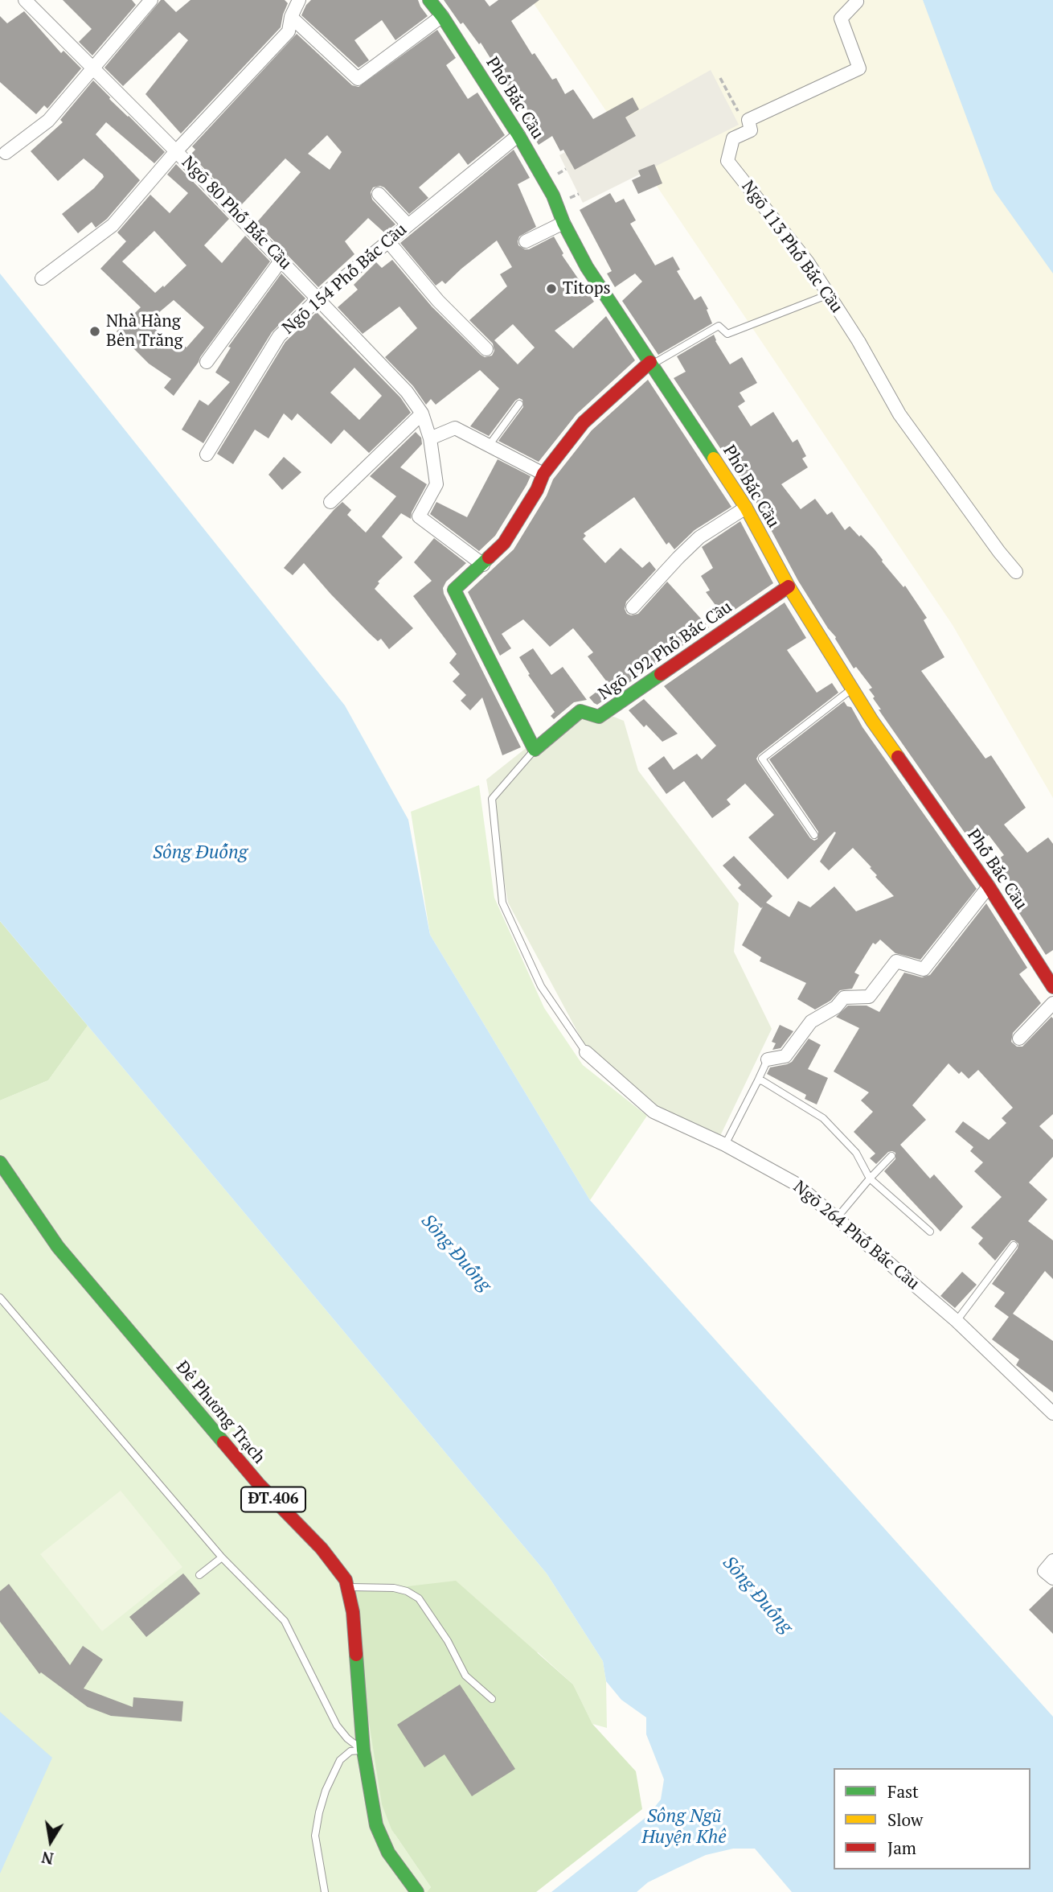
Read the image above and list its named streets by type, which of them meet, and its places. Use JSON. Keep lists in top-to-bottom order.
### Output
{
  "streets": {
    "street": [
      "Phố Bắc Cầu",
      "Ngõ 80 Phố Bắc Cầu",
      "Ngõ 113 Phố Bắc Cầu",
      "Ngõ 154 Phố Bắc Cầu",
      "Ngõ 192 Phố Bắc Cầu",
      "Ngõ 264 Phố Bắc Cầu",
      "Đê Phương Trạch",
      "ĐT.406"
    ]
  },
  "crossings": [
    ["Phố Bắc Cầu", "Ngõ 154 Phố Bắc Cầu"],
    ["Phố Bắc Cầu", "Ngõ 192 Phố Bắc Cầu"],
    ["Ngõ 80 Phố Bắc Cầu", "Ngõ 154 Phố Bắc Cầu"],
    ["Ngõ 192 Phố Bắc Cầu", "Ngõ 264 Phố Bắc Cầu"]
  ],
  "water": ["Sông Đuống", "Sông Ngũ Huyện Khê"],
  "places": ["Titops", "Nhà Hàng Bên Trăng"],
  "legend": ["Fast", "Slow", "Jam"],
  "north": "bottom"
}
